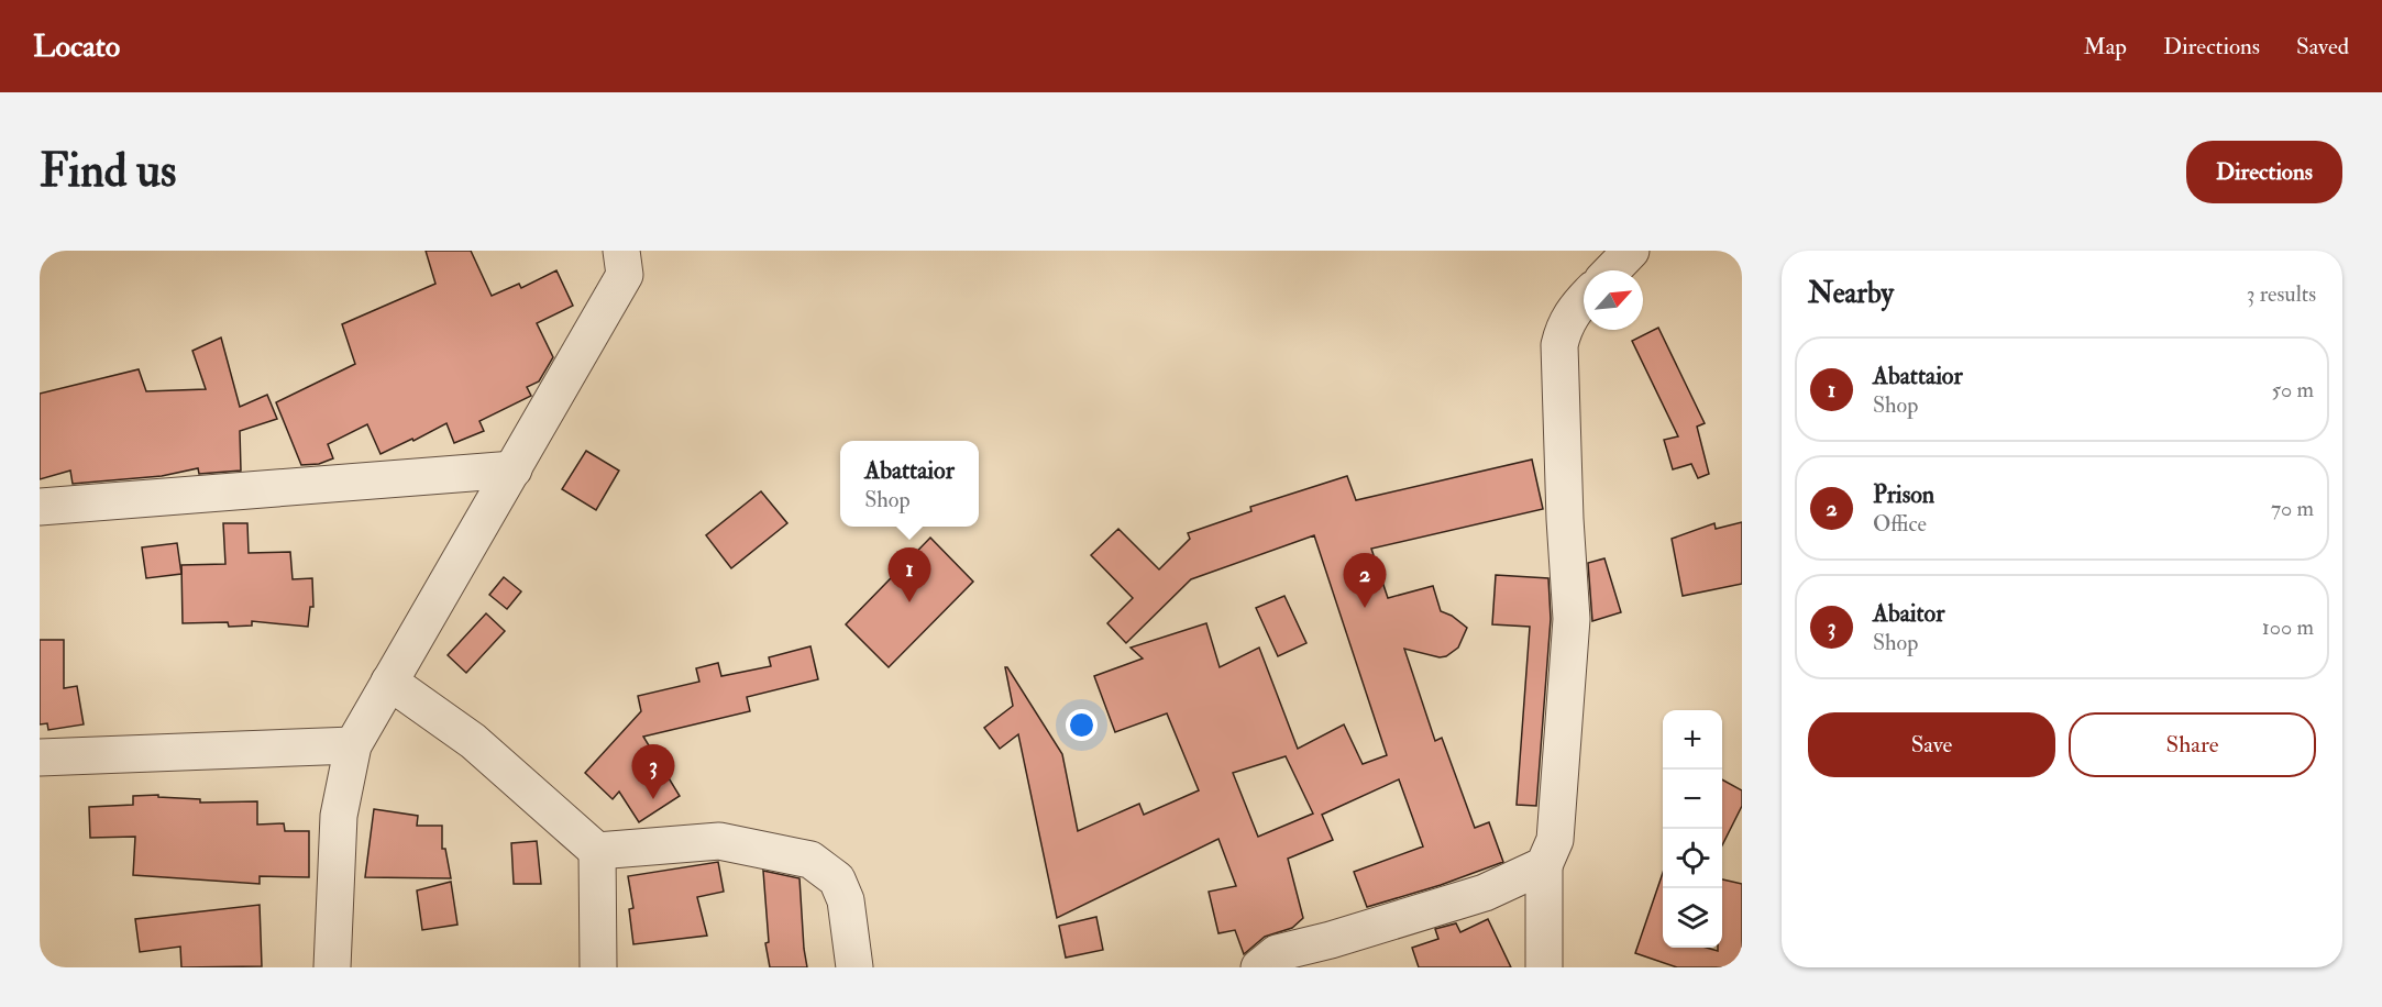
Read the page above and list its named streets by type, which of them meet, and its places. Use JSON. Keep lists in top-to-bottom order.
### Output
{
  "north": "top right",
  "page": {
    "header": "Locato",
    "nav": ["Map", "Directions", "Saved"],
    "buttons": [
      "Directions",
      ["Save", "Share"]
    ],
    "title": "Find us",
    "heading": ["Nearby", "3 results"],
    "list": [
      {
        "mark": "1",
        "name": "Abattaior",
        "note": "Shop",
        "value": "50 m"
      },
      {
        "mark": "2",
        "name": "Prison",
        "note": "Office",
        "value": "70 m"
      },
      {
        "mark": "3",
        "name": "Abaitor",
        "note": "Shop",
        "value": "100 m"
      }
    ],
    "popup": ["Abattaior", "Shop"],
    "pins": ["1", "2", "3"],
    "map_buttons": ["+", "−"]
  }
}
